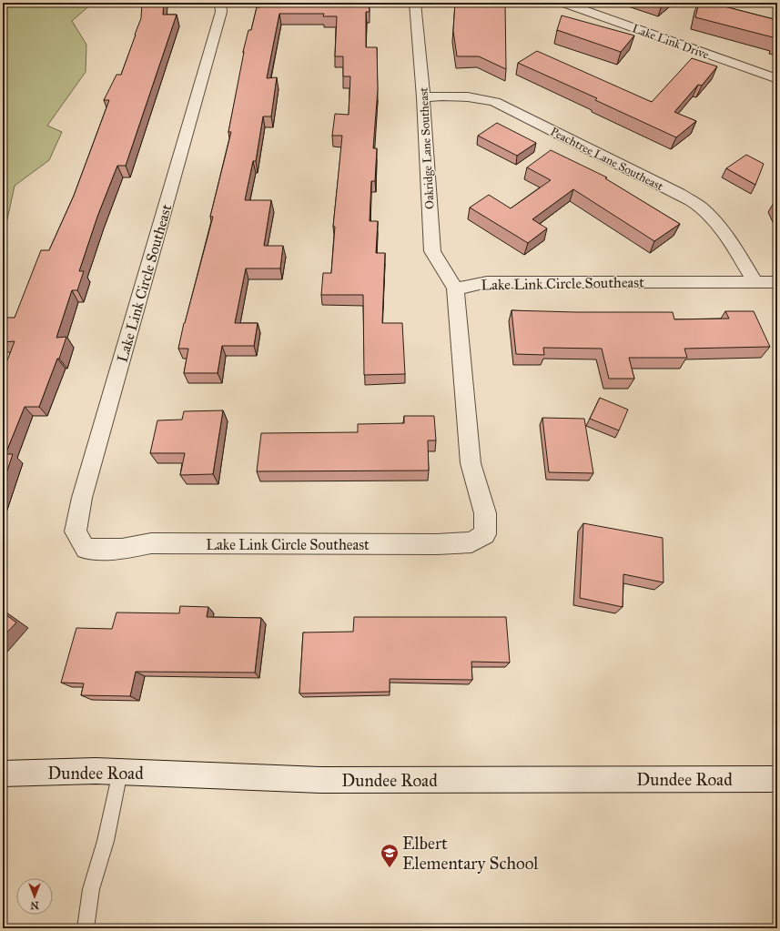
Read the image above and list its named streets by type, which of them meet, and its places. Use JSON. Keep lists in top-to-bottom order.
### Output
{
  "streets": {
    "street": [
      "Lake Link Drive",
      "Oakridge Lane Southeast",
      "Peachtree Lane Southeast",
      "Lake Link Circle Southeast",
      "Dundee Road"
    ]
  },
  "crossings": [
    ["Oakridge Lane Southeast", "Peachtree Lane Southeast"],
    ["Oakridge Lane Southeast", "Lake Link Circle Southeast"],
    ["Peachtree Lane Southeast", "Lake Link Circle Southeast"]
  ],
  "places": {
    "school or university": ["Elbert Elementary School"]
  },
  "north": "bottom"
}
